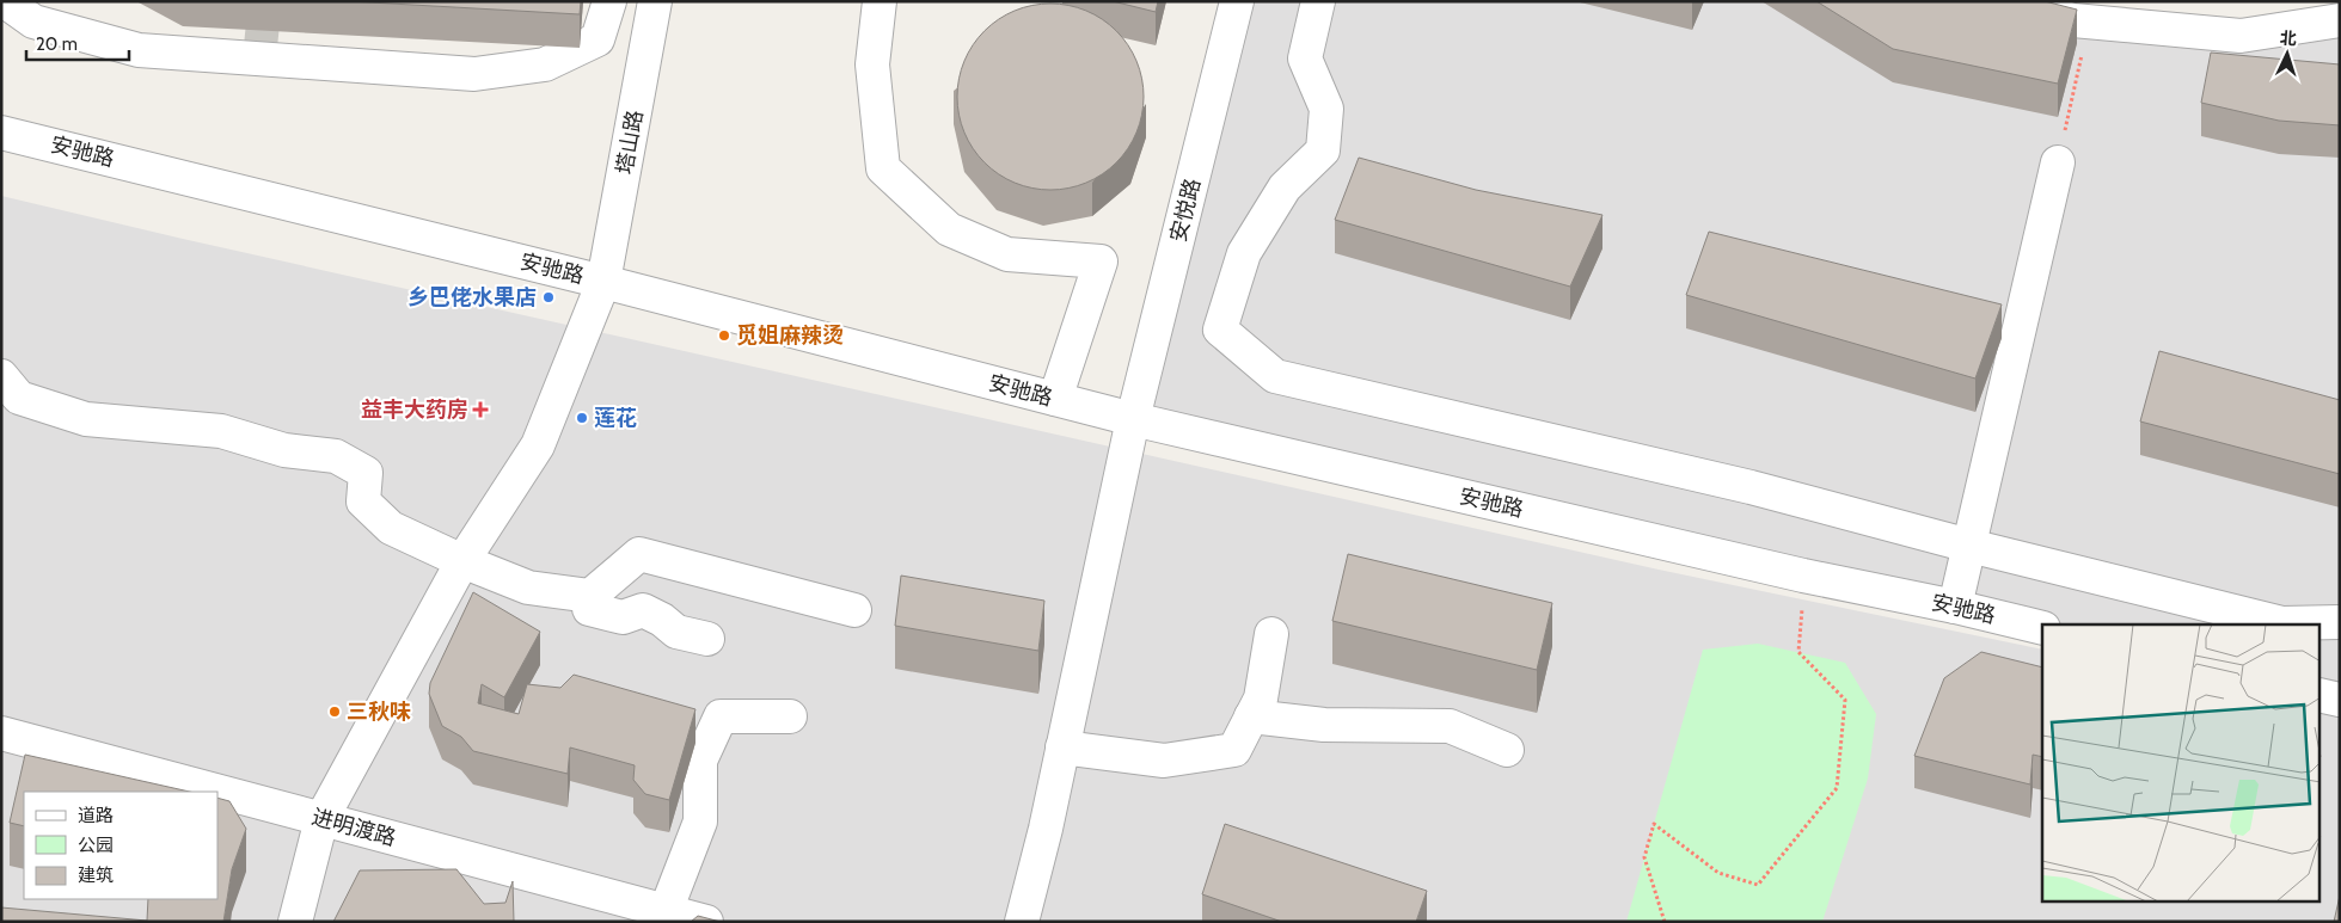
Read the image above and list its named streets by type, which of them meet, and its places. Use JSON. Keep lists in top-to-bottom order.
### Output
{
  "streets": {
    "street": [
      "塔山路",
      "安驰路",
      "安悦路",
      "进明渡路"
    ]
  },
  "crossings": [
    ["塔山路", "安驰路"],
    ["塔山路", "进明渡路"],
    ["安驰路", "安悦路"]
  ],
  "places": {
    "other": [
      "乡巴佬水果店",
      "觅姐麻辣烫",
      "莲花",
      "三秋味"
    ],
    "health": ["益丰大药房"]
  },
  "legend": ["道路", "公园", "建筑"],
  "scale_bar": "20 m",
  "north": "top"
}
